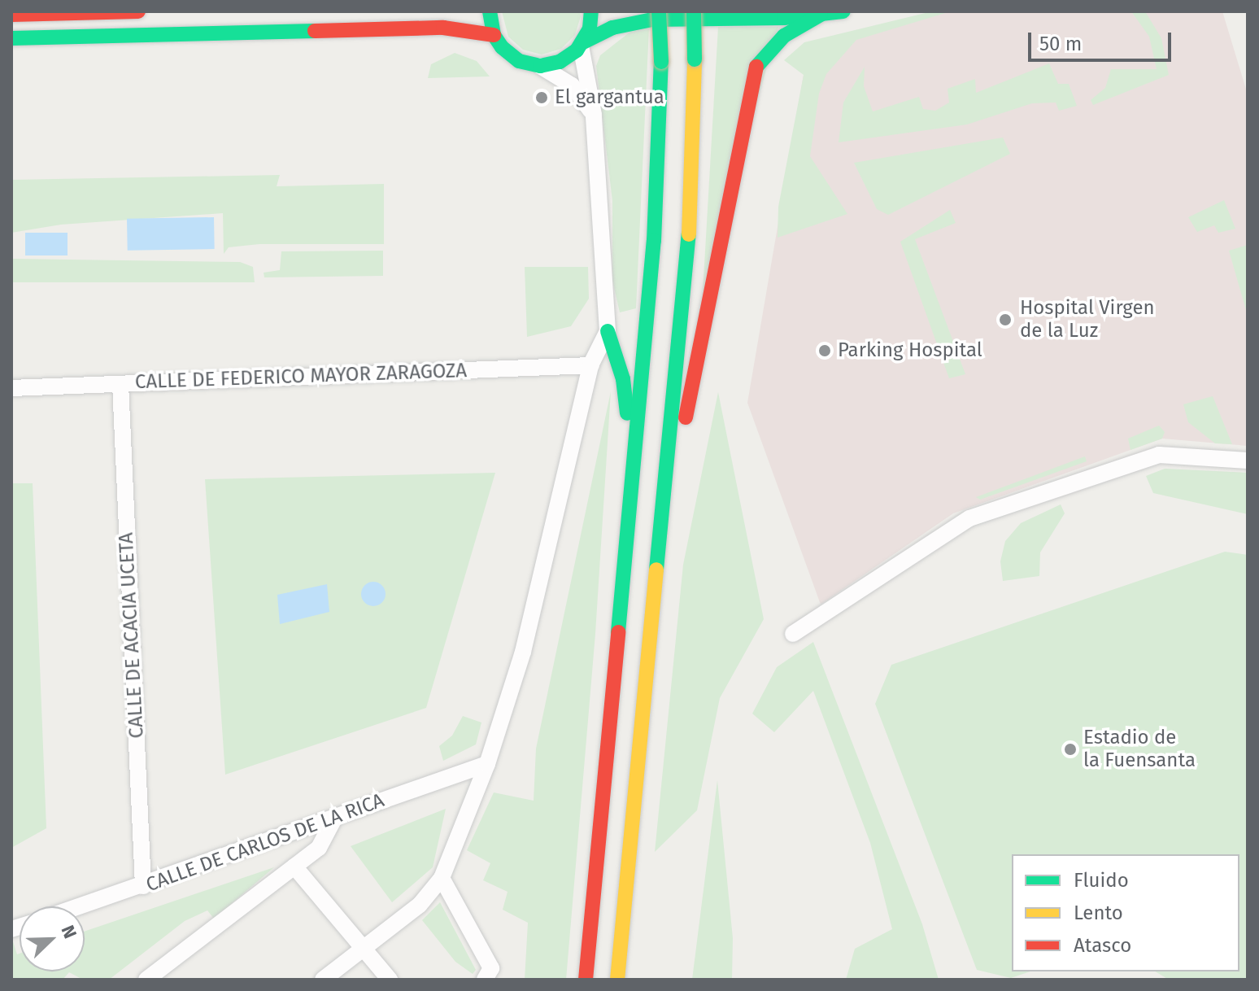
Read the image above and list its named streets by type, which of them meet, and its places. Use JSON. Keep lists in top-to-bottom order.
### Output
{
  "streets": {
    "street": ["CALLE DE FEDERICO MAYOR ZARAGOZA", "CALLE DE ACACIA UCETA", "CALLE DE CARLOS DE LA RICA"]
  },
  "crossings": [
    ["CALLE DE FEDERICO MAYOR ZARAGOZA", "CALLE DE ACACIA UCETA"],
    ["CALLE DE ACACIA UCETA", "CALLE DE CARLOS DE LA RICA"]
  ],
  "places": [
    "El gargantua",
    "Hospital Virgen de la Luz",
    "Parking Hospital",
    "Estadio de la Fuensanta"
  ],
  "legend": ["Fluido", "Lento", "Atasco"],
  "scale_bar": "50 m",
  "north": "top right"
}
